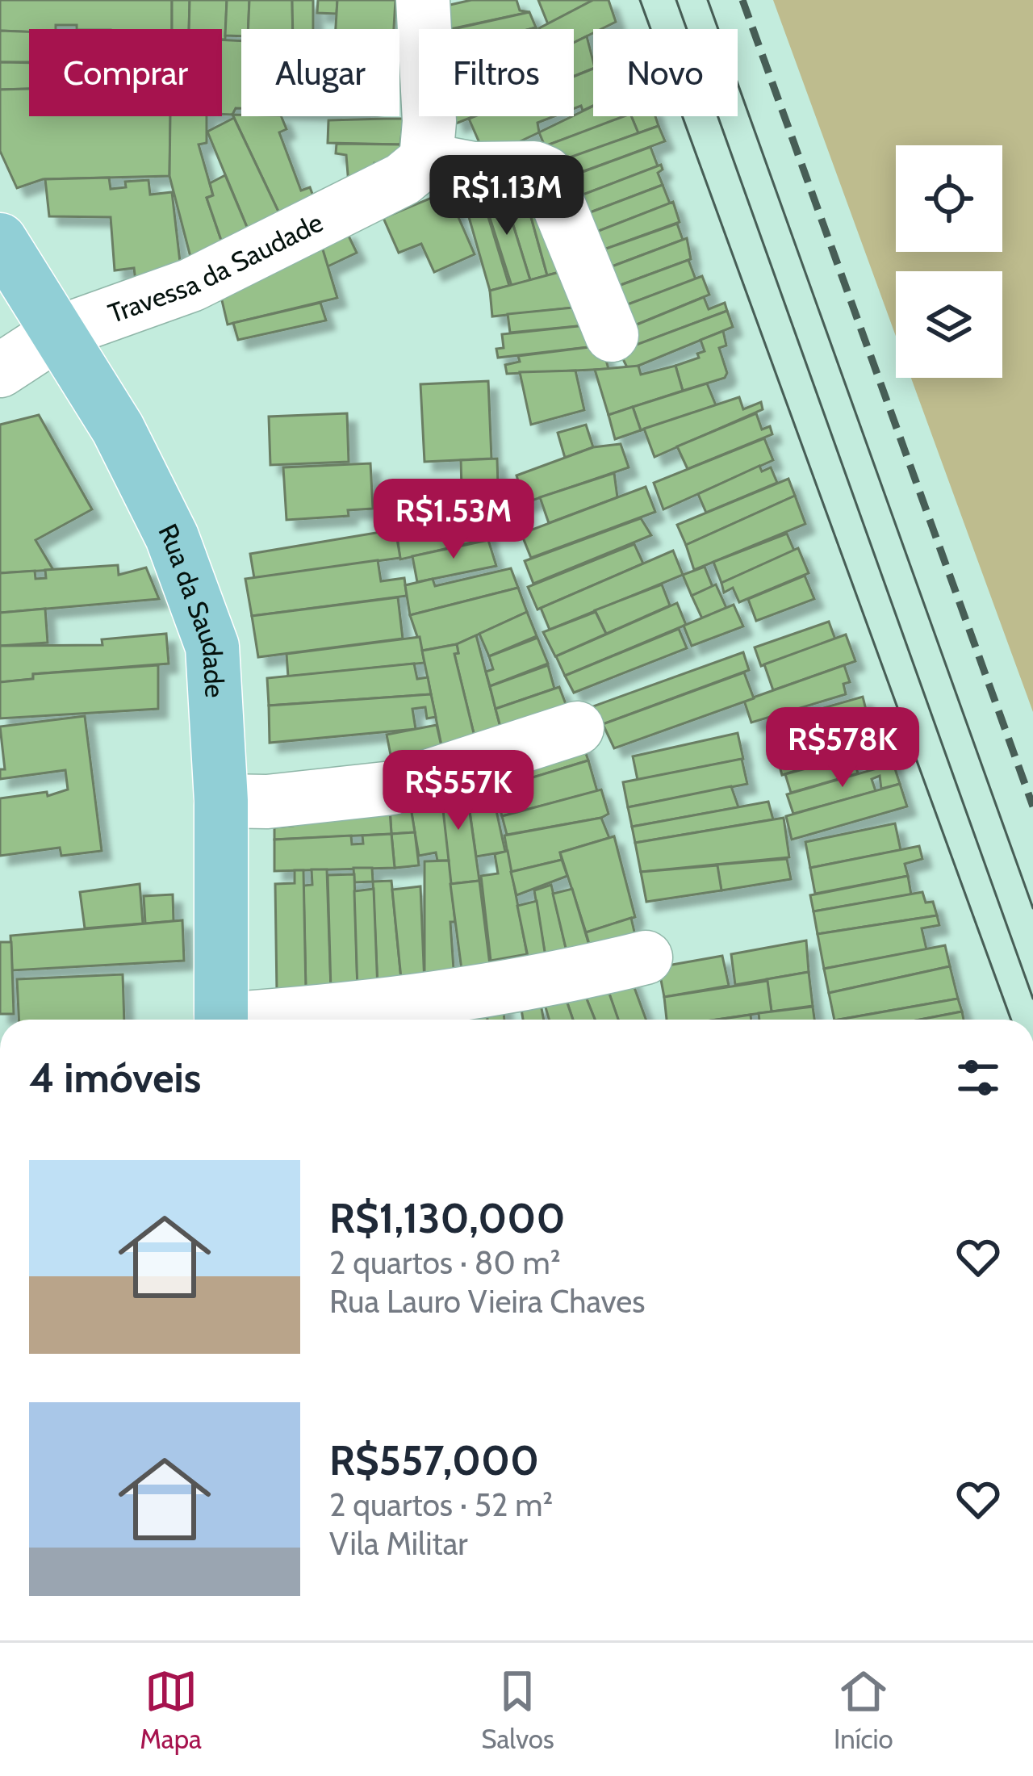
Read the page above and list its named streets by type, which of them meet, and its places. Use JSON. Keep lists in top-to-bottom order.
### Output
{
  "streets": {
    "main road": ["Rua da Saudade"],
    "street": ["Travessa da Saudade"]
  },
  "crossings": [
    ["Travessa da Saudade", "Rua da Saudade"]
  ],
  "page": {
    "chip": [
      "Comprar",
      "Alugar",
      "Filtros",
      "Novo"
    ],
    "price": [
      "R$1.13M",
      "R$1.53M",
      "R$578K",
      "R$557K"
    ],
    "heading": "4 imóveis",
    "list": [
      {
        "name": "R$1,130,000",
        "note": "2 quartos · 80 m² · Rua Lauro Vieira Chaves"
      },
      {
        "name": "R$557,000",
        "note": "2 quartos · 52 m² · Vila Militar"
      }
    ],
    "tabs": ["Mapa", "Salvos", "Início"]
  }
}
